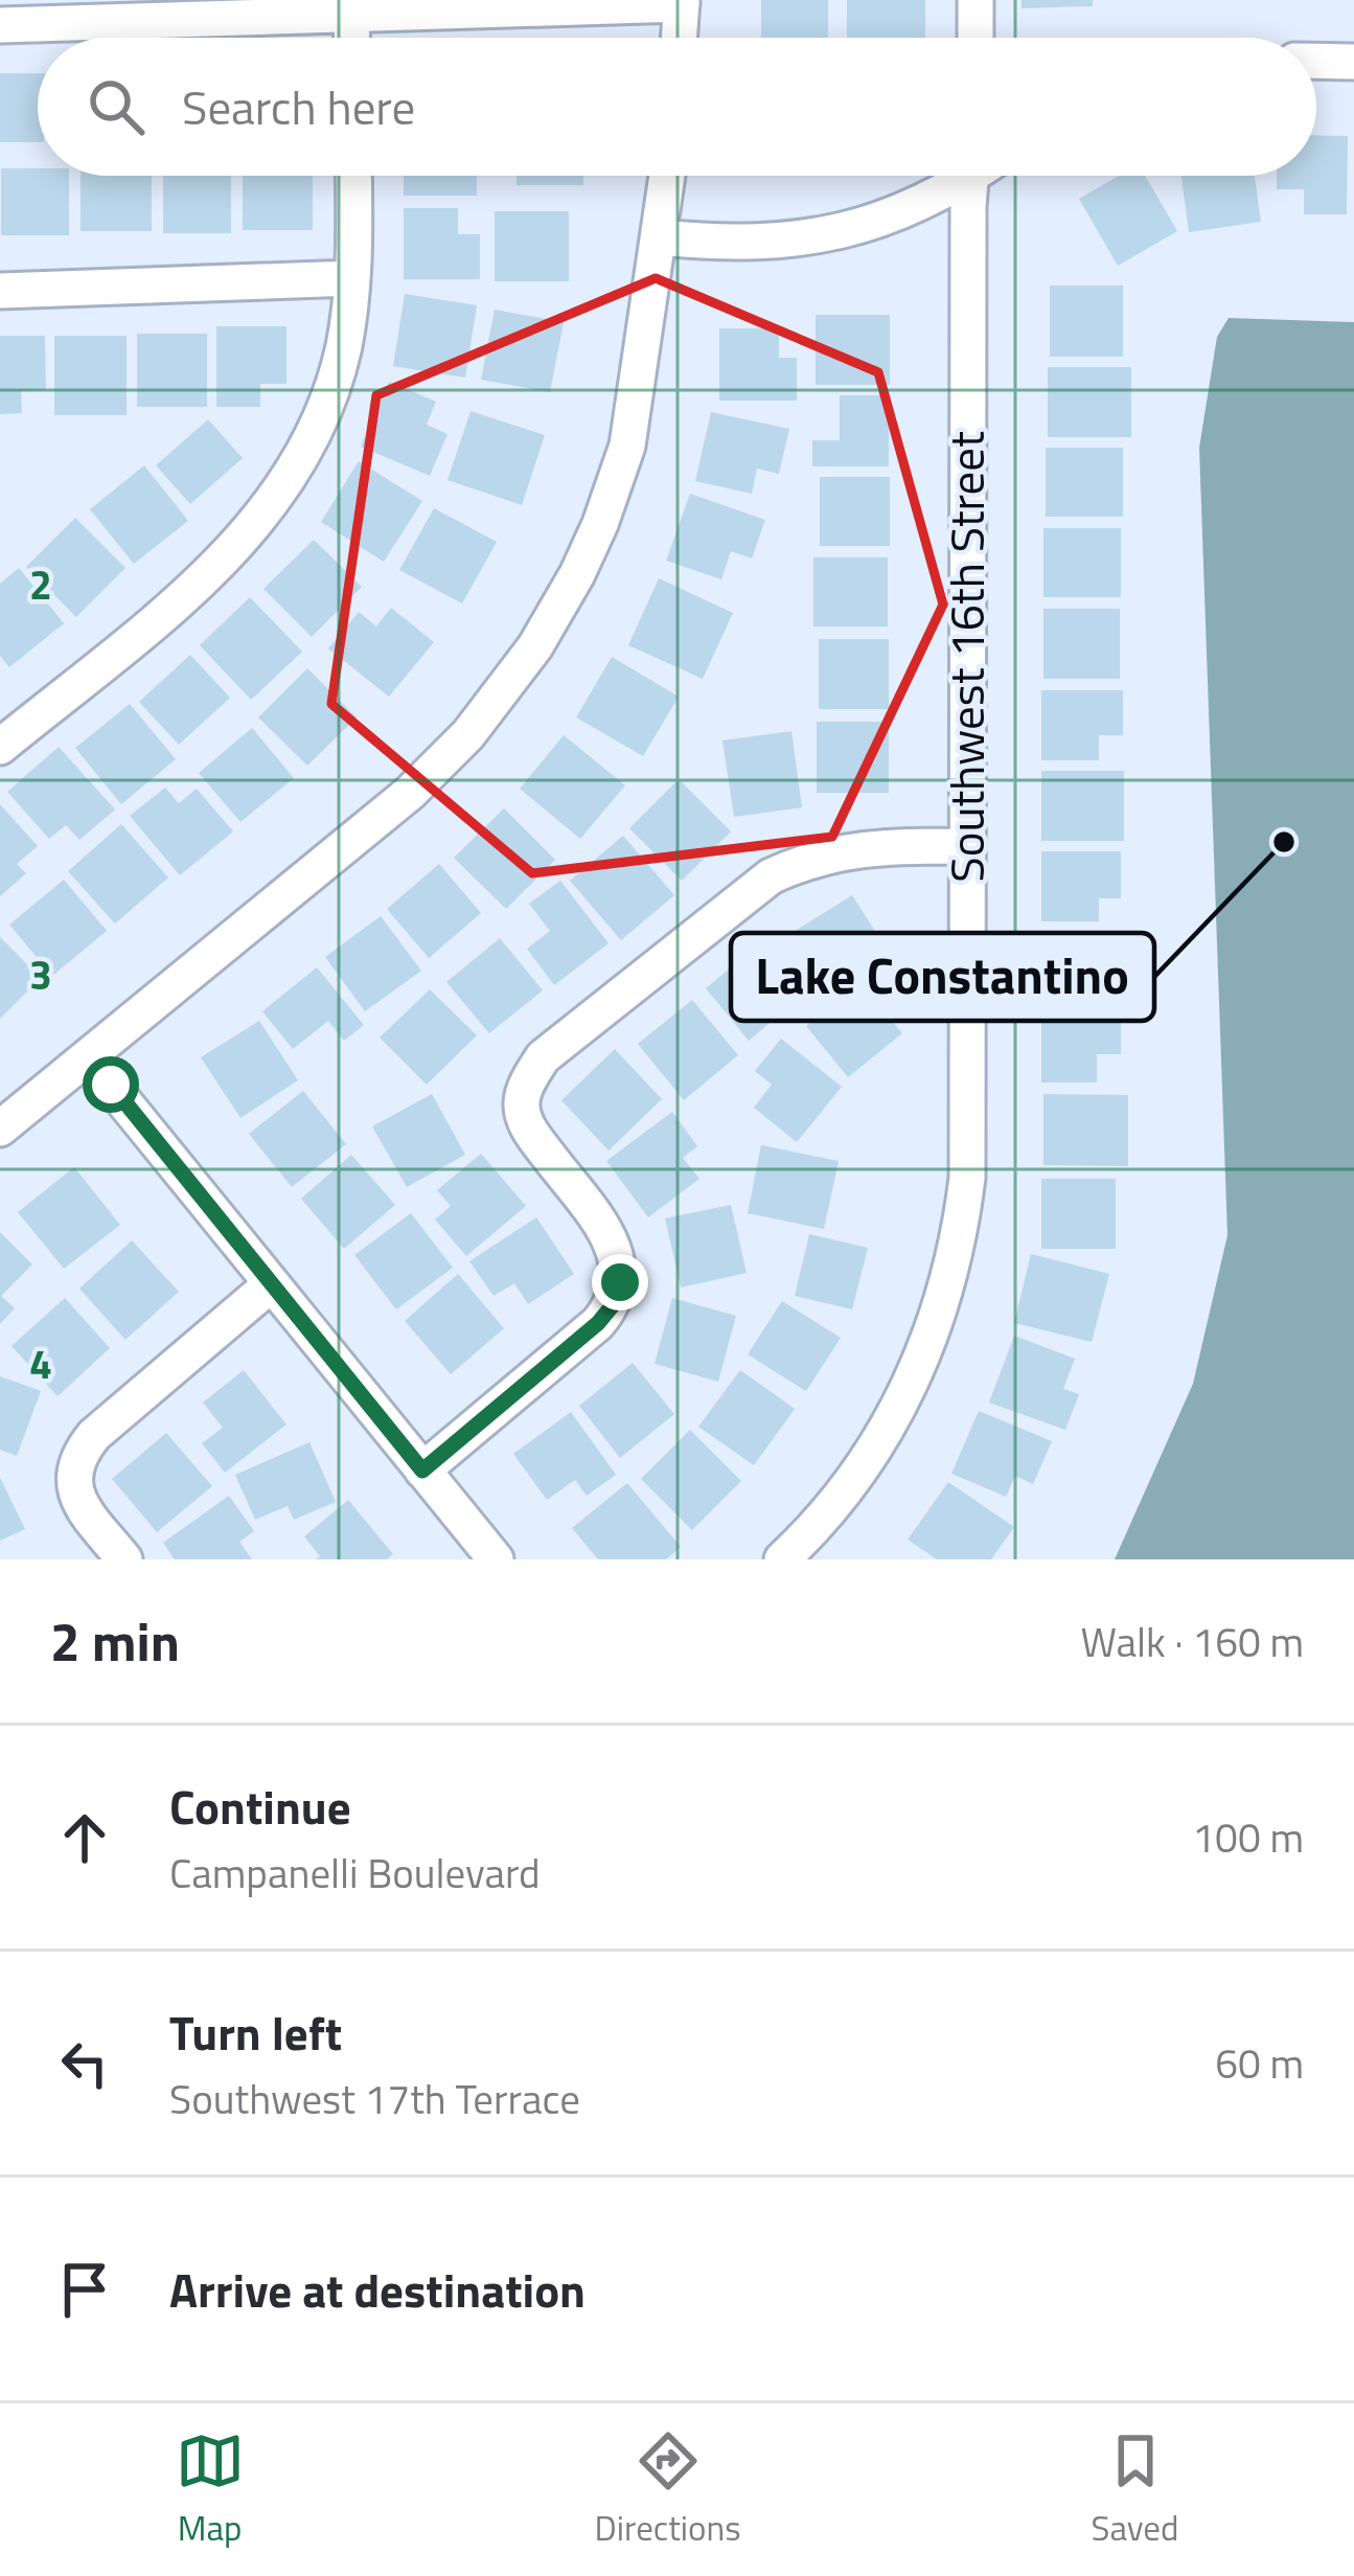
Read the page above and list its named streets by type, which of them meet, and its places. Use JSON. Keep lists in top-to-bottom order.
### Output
{
  "streets": {
    "street": ["Southwest 16th Street"]
  },
  "places": ["Lake Constantino"],
  "page": {
    "search": "Search here",
    "heading": ["2 min", "Walk · 160 m"],
    "list": [
      ["Continue", "Campanelli Boulevard", "100 m"],
      ["Turn left", "Southwest 17th Terrace", "60 m"],
      "Arrive at destination"
    ],
    "nav": ["Map", "Directions", "Saved"]
  },
  "grid": {
    "rows": ["2", "3", "4"]
  }
}
